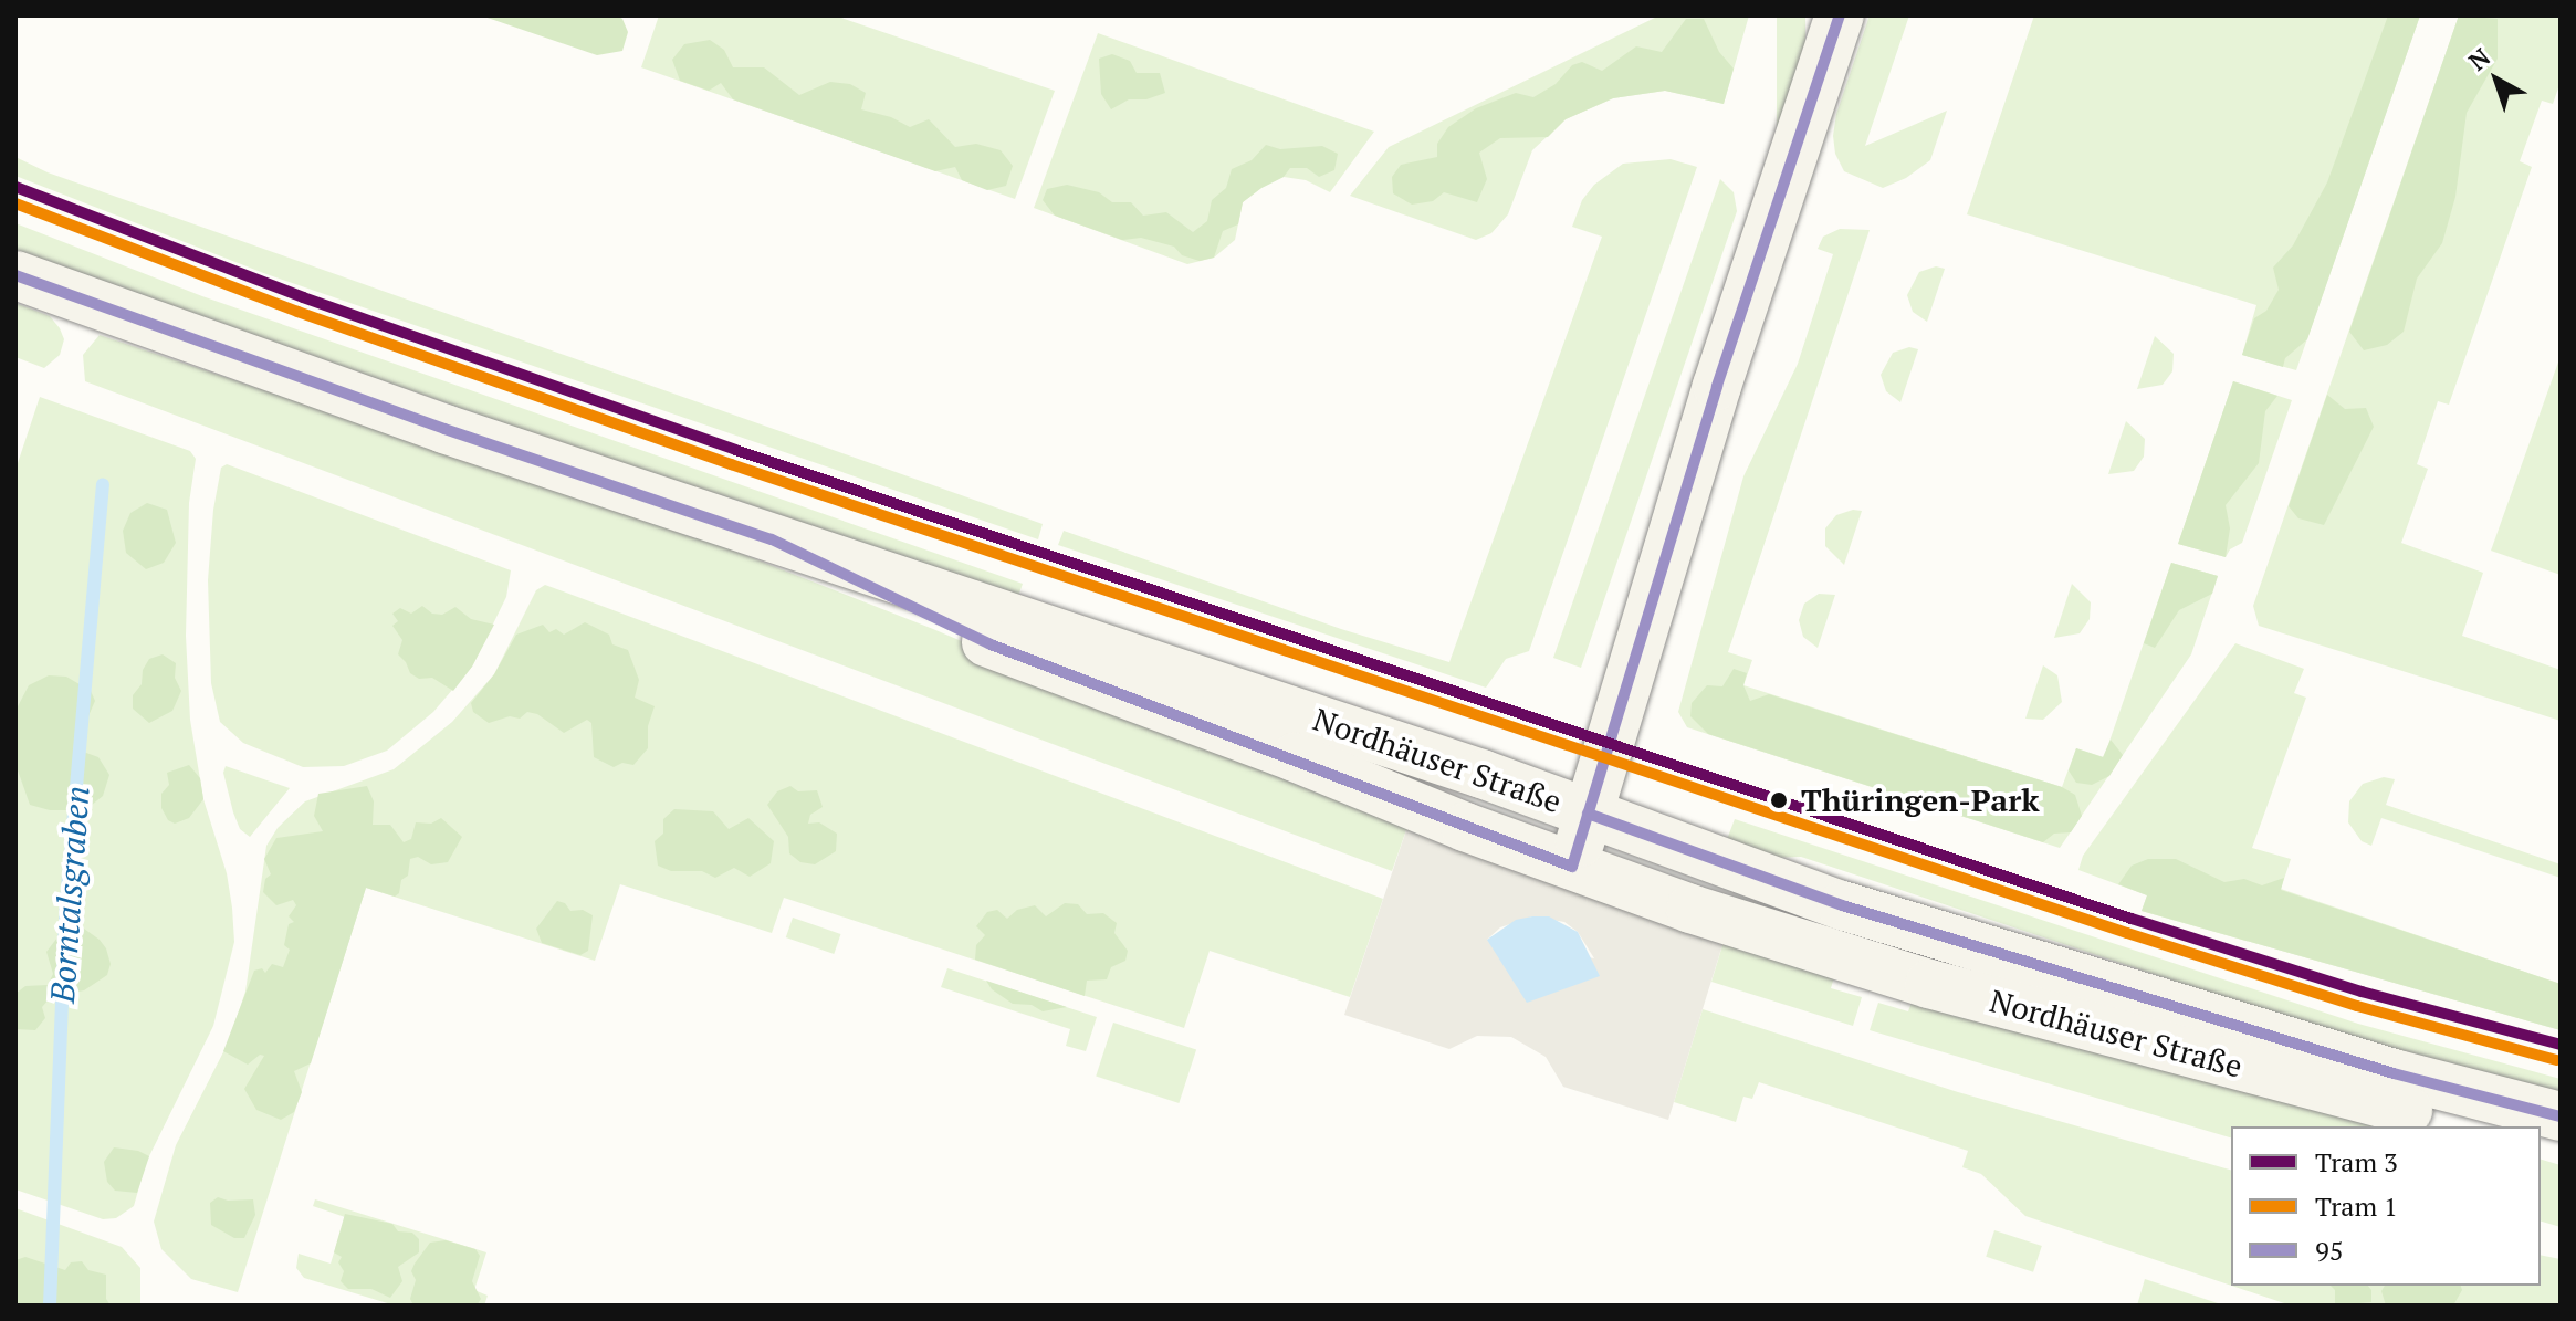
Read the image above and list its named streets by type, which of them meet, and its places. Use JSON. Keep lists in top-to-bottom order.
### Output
{
  "streets": {
    "main road": ["Nordhäuser Straße"]
  },
  "water": ["Borntalsgraben"],
  "places": ["Thüringen-Park"],
  "lines": ["transit line 95", "tram line 3", "tram line 1"],
  "legend": ["Tram 3", "Tram 1", "95"],
  "north": "top left"
}
